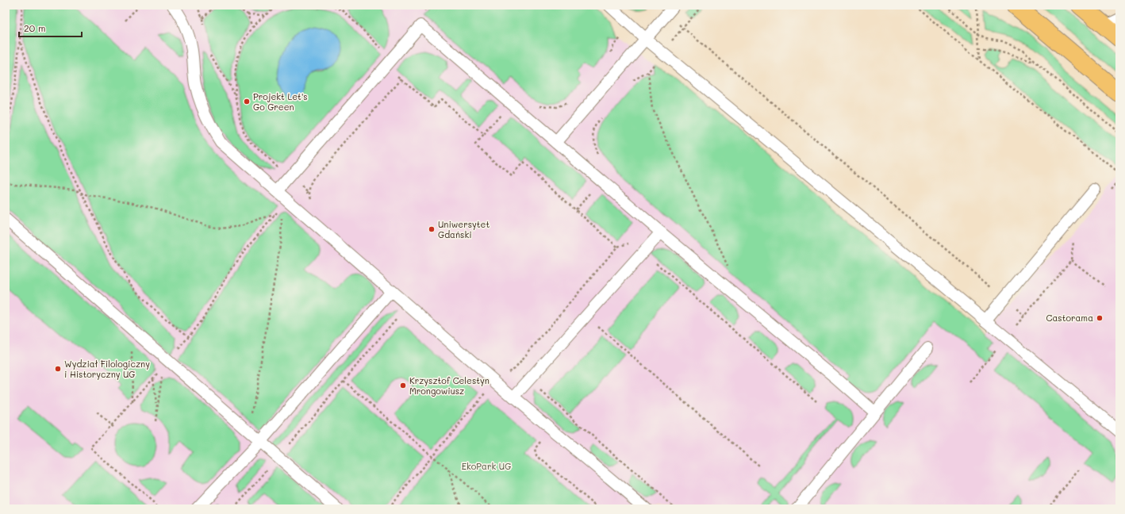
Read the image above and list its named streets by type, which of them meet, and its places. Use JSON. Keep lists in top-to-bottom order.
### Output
{
  "parks": ["EkoPark UG"],
  "places": [
    "Projekt Let's Go Green",
    "Uniwersytet Gdański",
    "Castorama",
    "Wydział Filologiczny i Historyczny UG",
    "Krzysztof Celestyn Mrongowiusz"
  ],
  "scale_bar": "20 m"
}
